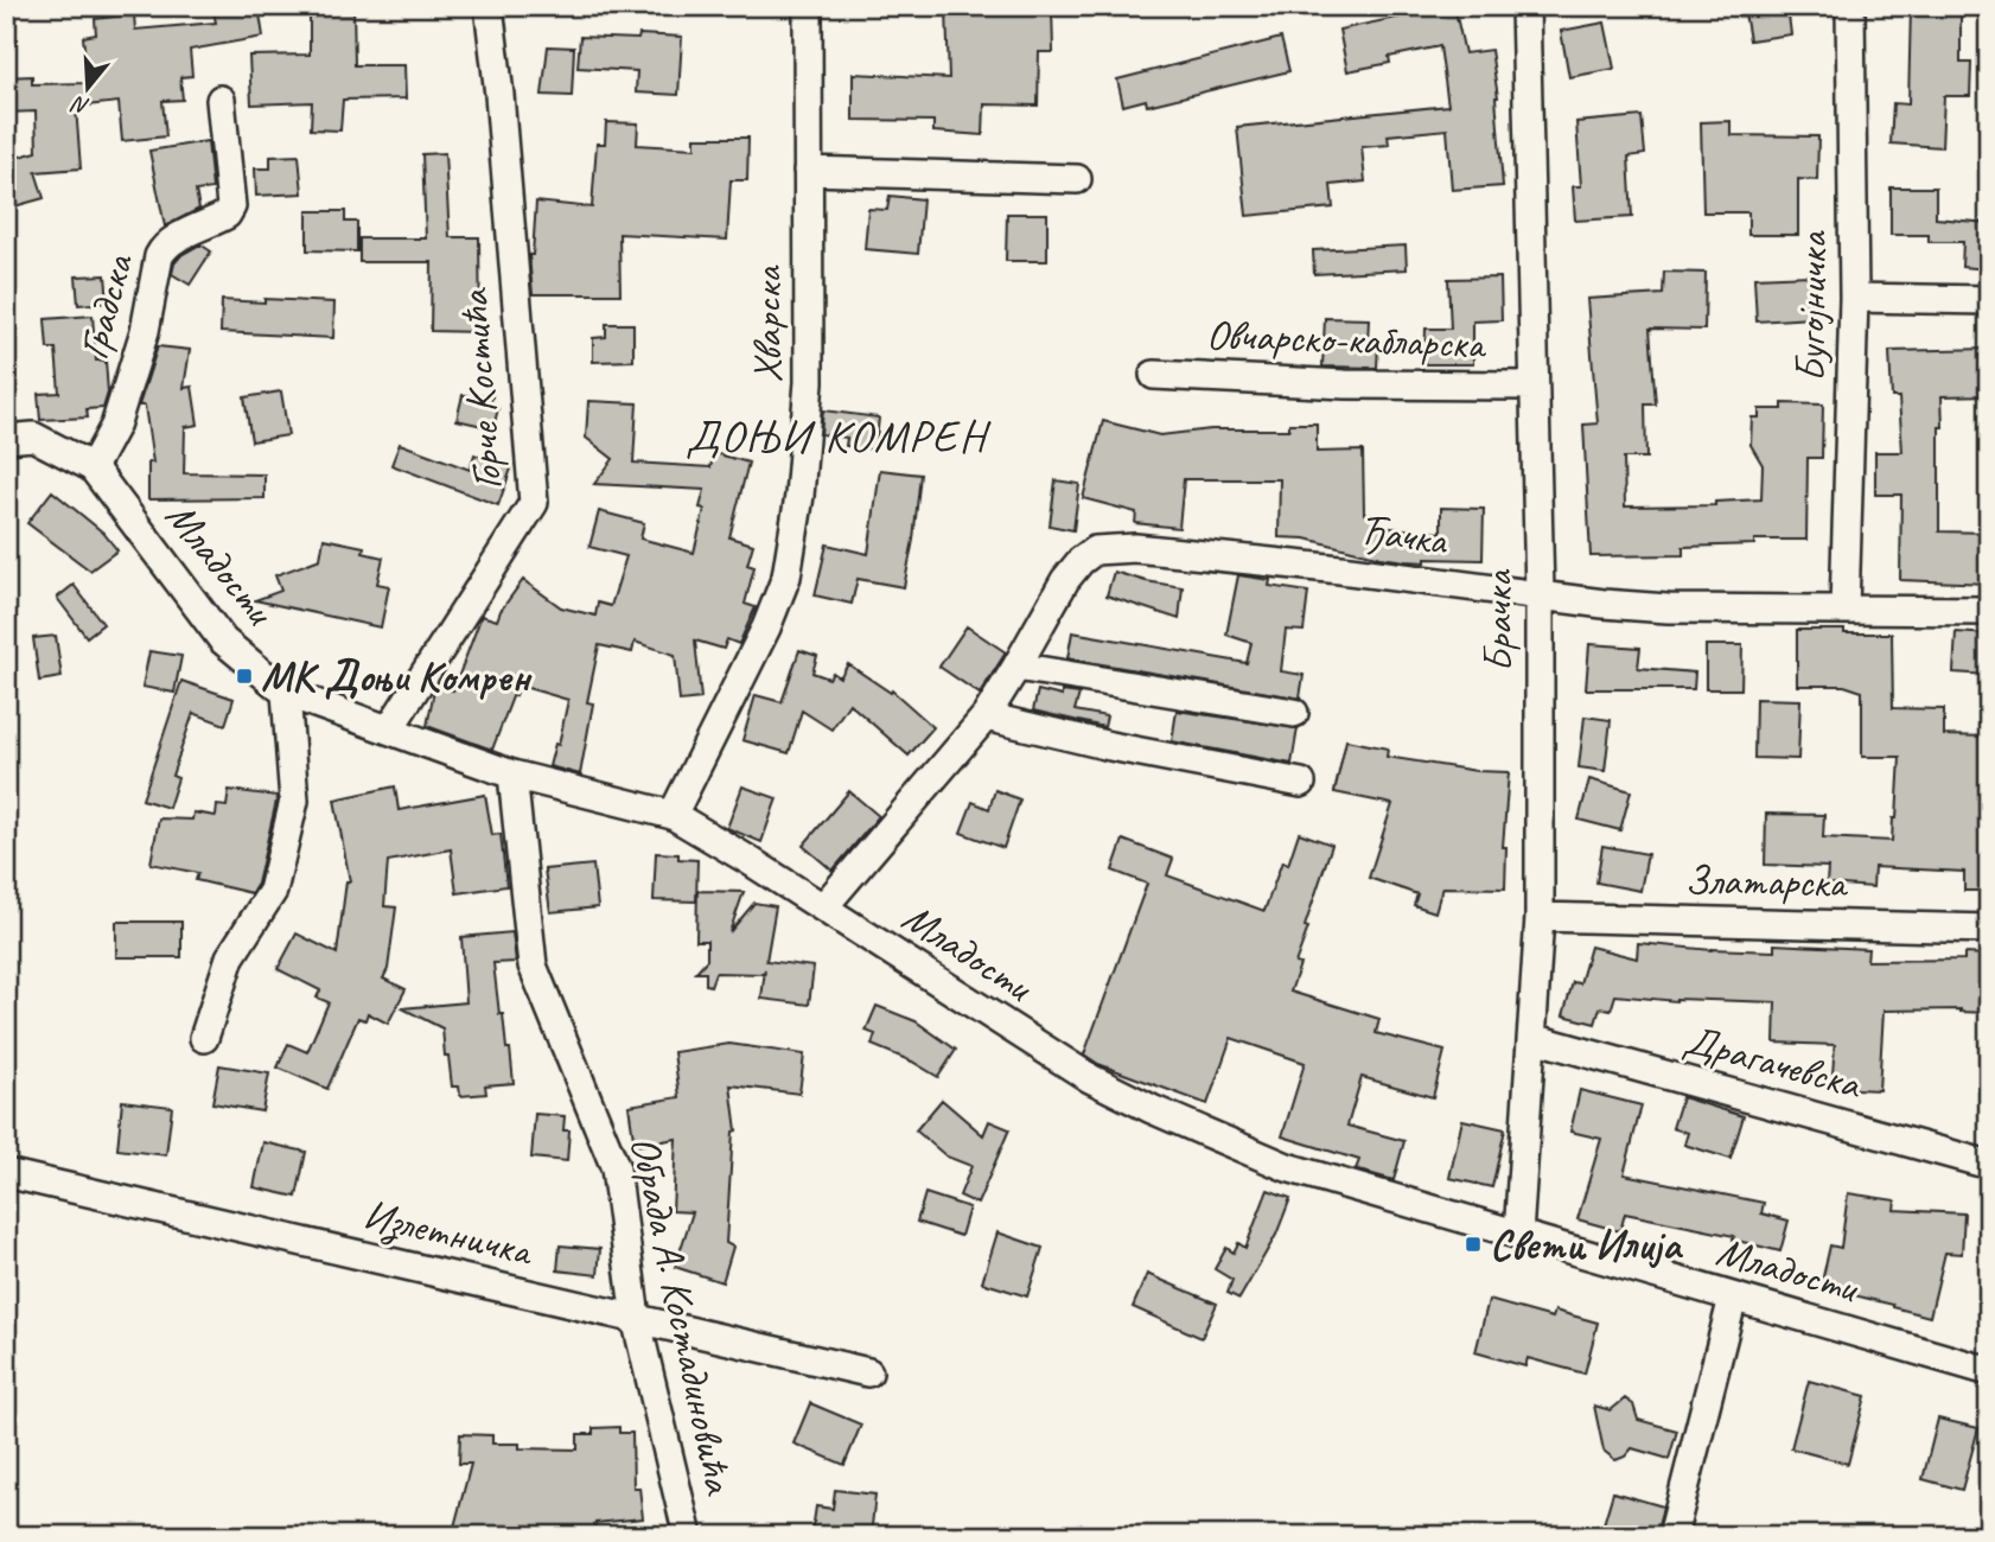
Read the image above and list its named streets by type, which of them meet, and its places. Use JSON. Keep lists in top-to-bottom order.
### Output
{
  "streets": {
    "street": [
      "Градска",
      "Бугојничка",
      "Хварска",
      "Овчарско-кабларска",
      "Горче Костића",
      "Ђачка",
      "Младости",
      "Брачка",
      "Златарска",
      "Драгачевска",
      "Излетничка",
      "Обрада А. Костадиновића"
    ]
  },
  "crossings": [
    ["Градска", "Младости"],
    ["Бугојничка", "Ђачка"],
    ["Хварска", "Младости"],
    ["Овчарско-кабларска", "Брачка"],
    ["Горче Костића", "Младости"],
    ["Ђачка", "Младости"],
    ["Ђачка", "Брачка"],
    ["Младости", "Брачка"],
    ["Младости", "Обрада А. Костадиновића"],
    ["Брачка", "Златарска"],
    ["Брачка", "Драгачевска"],
    ["Излетничка", "Обрада А. Костадиновића"]
  ],
  "districts": ["ДОЊИ КОМРЕН"],
  "places": {
    "transit": ["МК Доњи Комрен", "Свети Илија"]
  },
  "north": "bottom"
}
